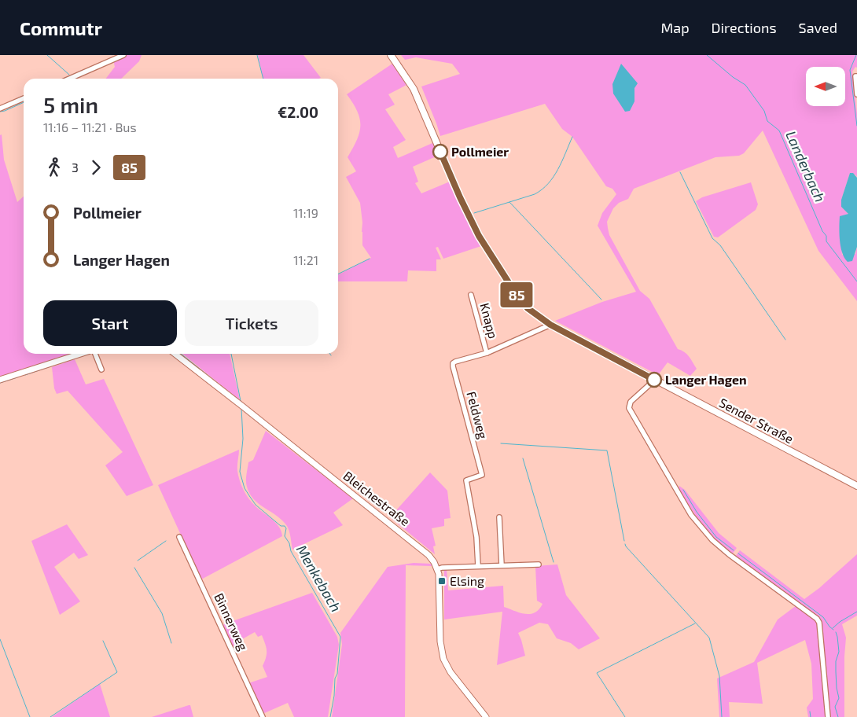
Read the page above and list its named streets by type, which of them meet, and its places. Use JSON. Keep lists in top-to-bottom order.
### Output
{
  "streets": {
    "main road": ["Sender Straße"],
    "street": [
      "Knapp",
      "Feldweg",
      "Bleichestraße",
      "Binnerweg"
    ]
  },
  "crossings": [
    ["Knapp", "Feldweg"],
    ["Feldweg", "Sender Straße"]
  ],
  "water": ["Landerbach", "Menkebach"],
  "places": {
    "other": ["Pollmeier", "Langer Hagen"],
    "transit": ["Elsing"]
  },
  "lines": ["bus line 85"],
  "north": "left",
  "page": {
    "header": "Commutr",
    "nav": ["Map", "Directions", "Saved"],
    "on_map": "85",
    "heading": ["5 min", "11:16 – 11:21 · Bus", "€2.00"],
    "legs": ["3", "85"],
    "list": [
      {
        "name": "Pollmeier",
        "value": "11:19"
      },
      {
        "name": "Langer Hagen",
        "value": "11:21"
      }
    ],
    "buttons": ["Start", "Tickets"]
  }
}
